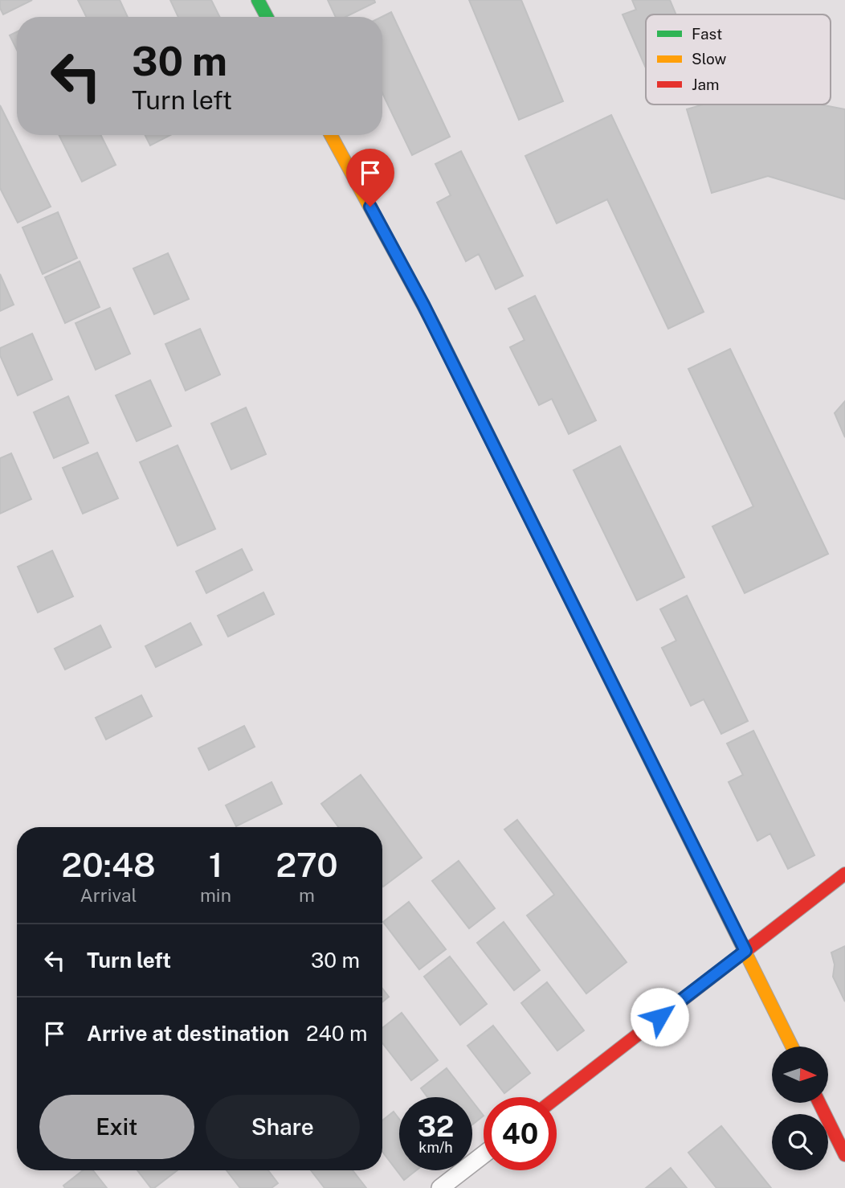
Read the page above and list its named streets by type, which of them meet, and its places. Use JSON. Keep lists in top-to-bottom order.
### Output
{
  "legend": ["Fast", "Slow", "Jam"],
  "north": "right",
  "page": {
    "turn": ["30 m", "Turn left"],
    "eta": [
      "20:48",
      "Arrival",
      "1",
      "min",
      "270",
      "m"
    ],
    "list": [
      {
        "name": "Turn left",
        "value": "30 m"
      },
      {
        "name": "Arrive at destination",
        "value": "240 m"
      }
    ],
    "buttons": ["Exit", "Share"],
    "speed": "32 km/h",
    "limit": "40"
  }
}
